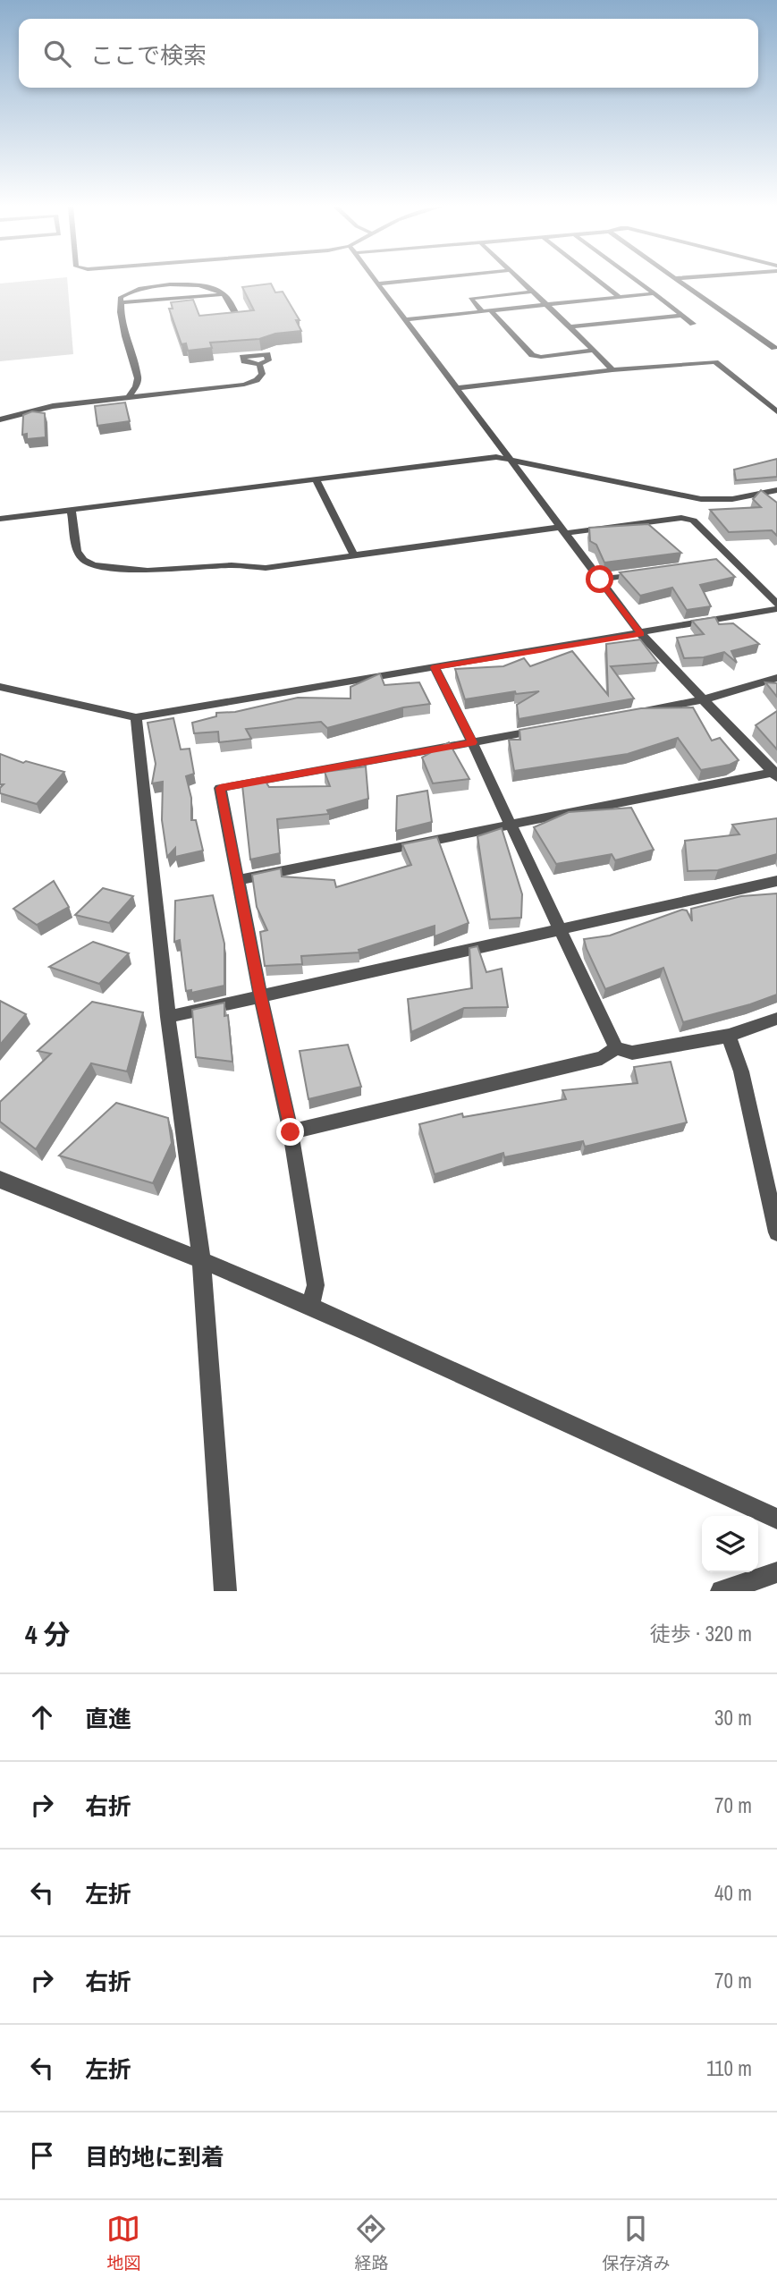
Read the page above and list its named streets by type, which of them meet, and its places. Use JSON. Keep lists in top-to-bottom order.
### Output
{
  "page": {
    "search": "ここで検索",
    "heading": ["4 分", "徒歩 · 320 m"],
    "list": [
      ["直進", "30 m"],
      ["右折", "70 m"],
      ["左折", "40 m"],
      ["右折", "70 m"],
      ["左折", "110 m"],
      "目的地に到着"
    ],
    "nav": ["地図", "経路", "保存済み"]
  }
}
